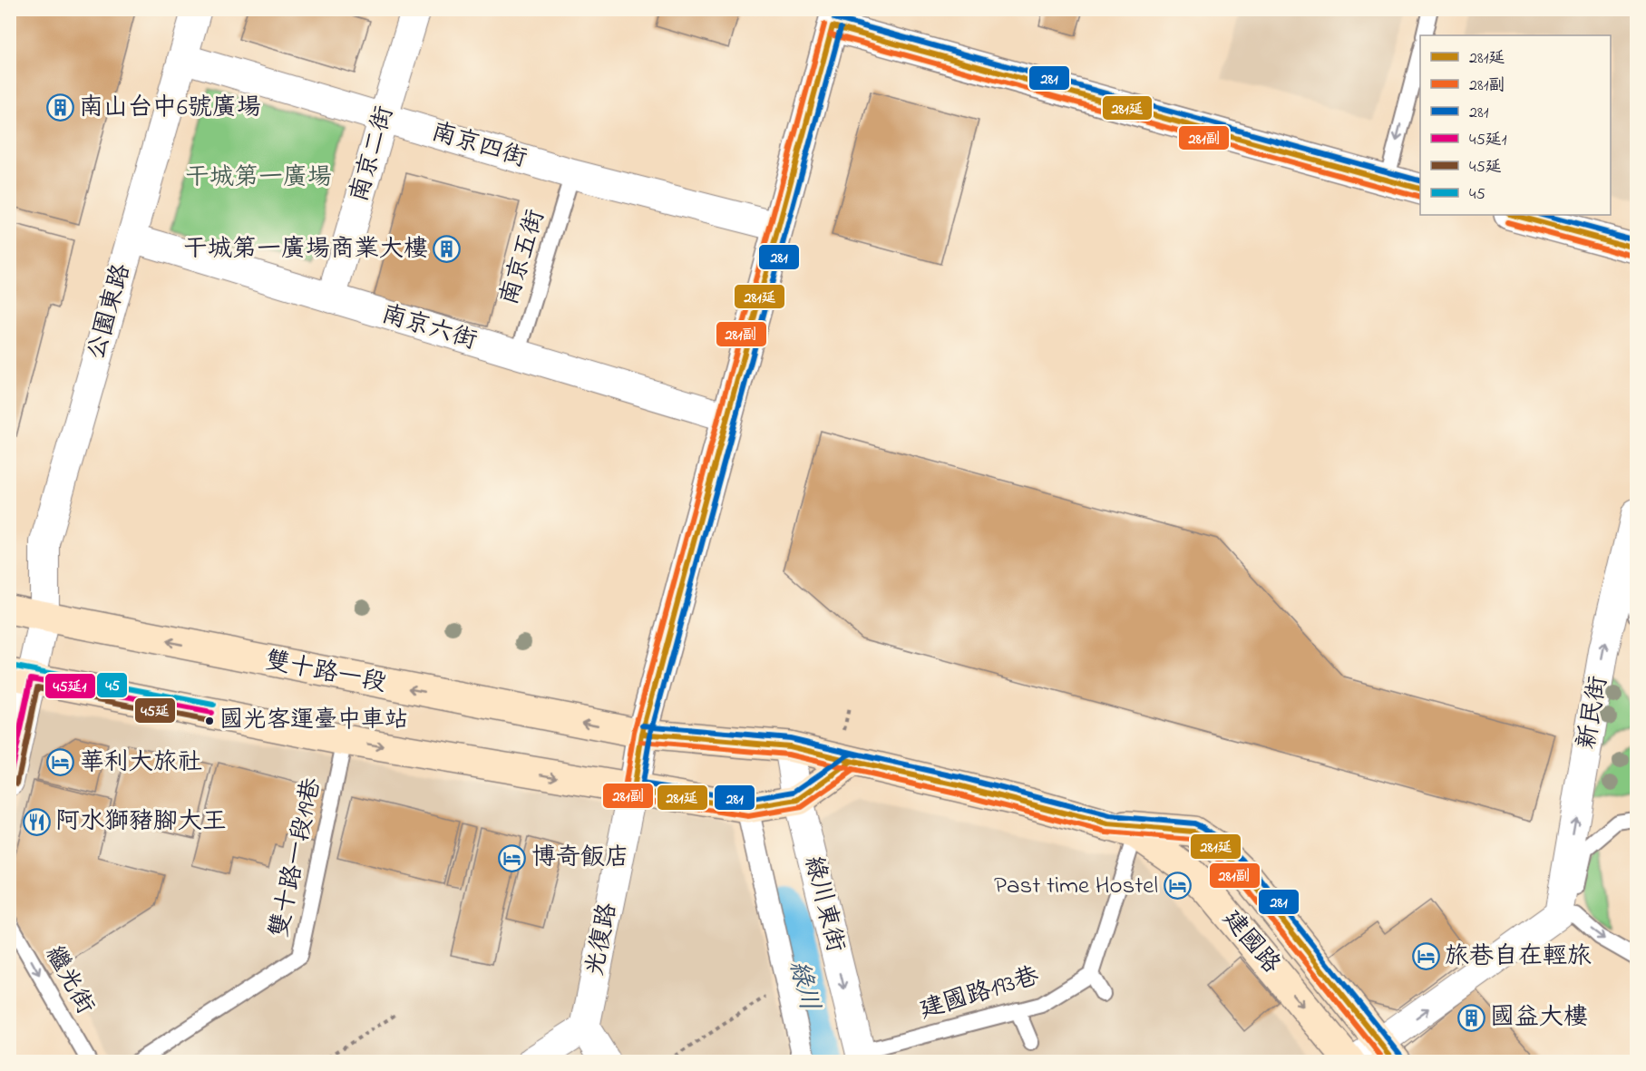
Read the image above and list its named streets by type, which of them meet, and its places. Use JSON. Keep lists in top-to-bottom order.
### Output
{
  "streets": {
    "main road": ["雙十路一段", "建國路"],
    "street": [
      "南京四街",
      "南京二街",
      "公園東路",
      "南京六街",
      "新民街",
      "綠川東街",
      "光復路"
    ],
    "lane": [
      "南京五街",
      "雙十路一段19巷",
      "繼光街",
      "建國路193巷"
    ]
  },
  "crossings": [
    ["南京四街", "南京二街"],
    ["南京四街", "南京五街"],
    ["南京四街", "公園東路"],
    ["南京二街", "南京六街"],
    ["南京五街", "南京六街"],
    ["公園東路", "南京六街"],
    ["公園東路", "雙十路一段"],
    ["雙十路一段", "建國路"],
    ["綠川東街", "建國路"],
    ["綠川東街", "建國路193巷"]
  ],
  "one_way": ["新民街", "繼光街"],
  "water": ["綠川"],
  "parks": ["干城第一廣場"],
  "places": {
    "building": ["南山台中6號廣場", "干城第一廣場商業大樓", "國益大樓"],
    "other": ["國光客運臺中車站"],
    "hotel": [
      "華利大旅社",
      "博奇飯店",
      "Past time Hostel",
      "旅巷自在輕旅"
    ],
    "restaurant": ["阿水獅豬腳大王"]
  },
  "lines": [
    "transit line 281",
    "transit line 281副",
    "transit line 281延",
    "transit line 45",
    "transit line 45延1",
    "transit line 45延"
  ],
  "legend": [
    "281延",
    "281副",
    "281",
    "45延1",
    "45延",
    "45"
  ]
}
